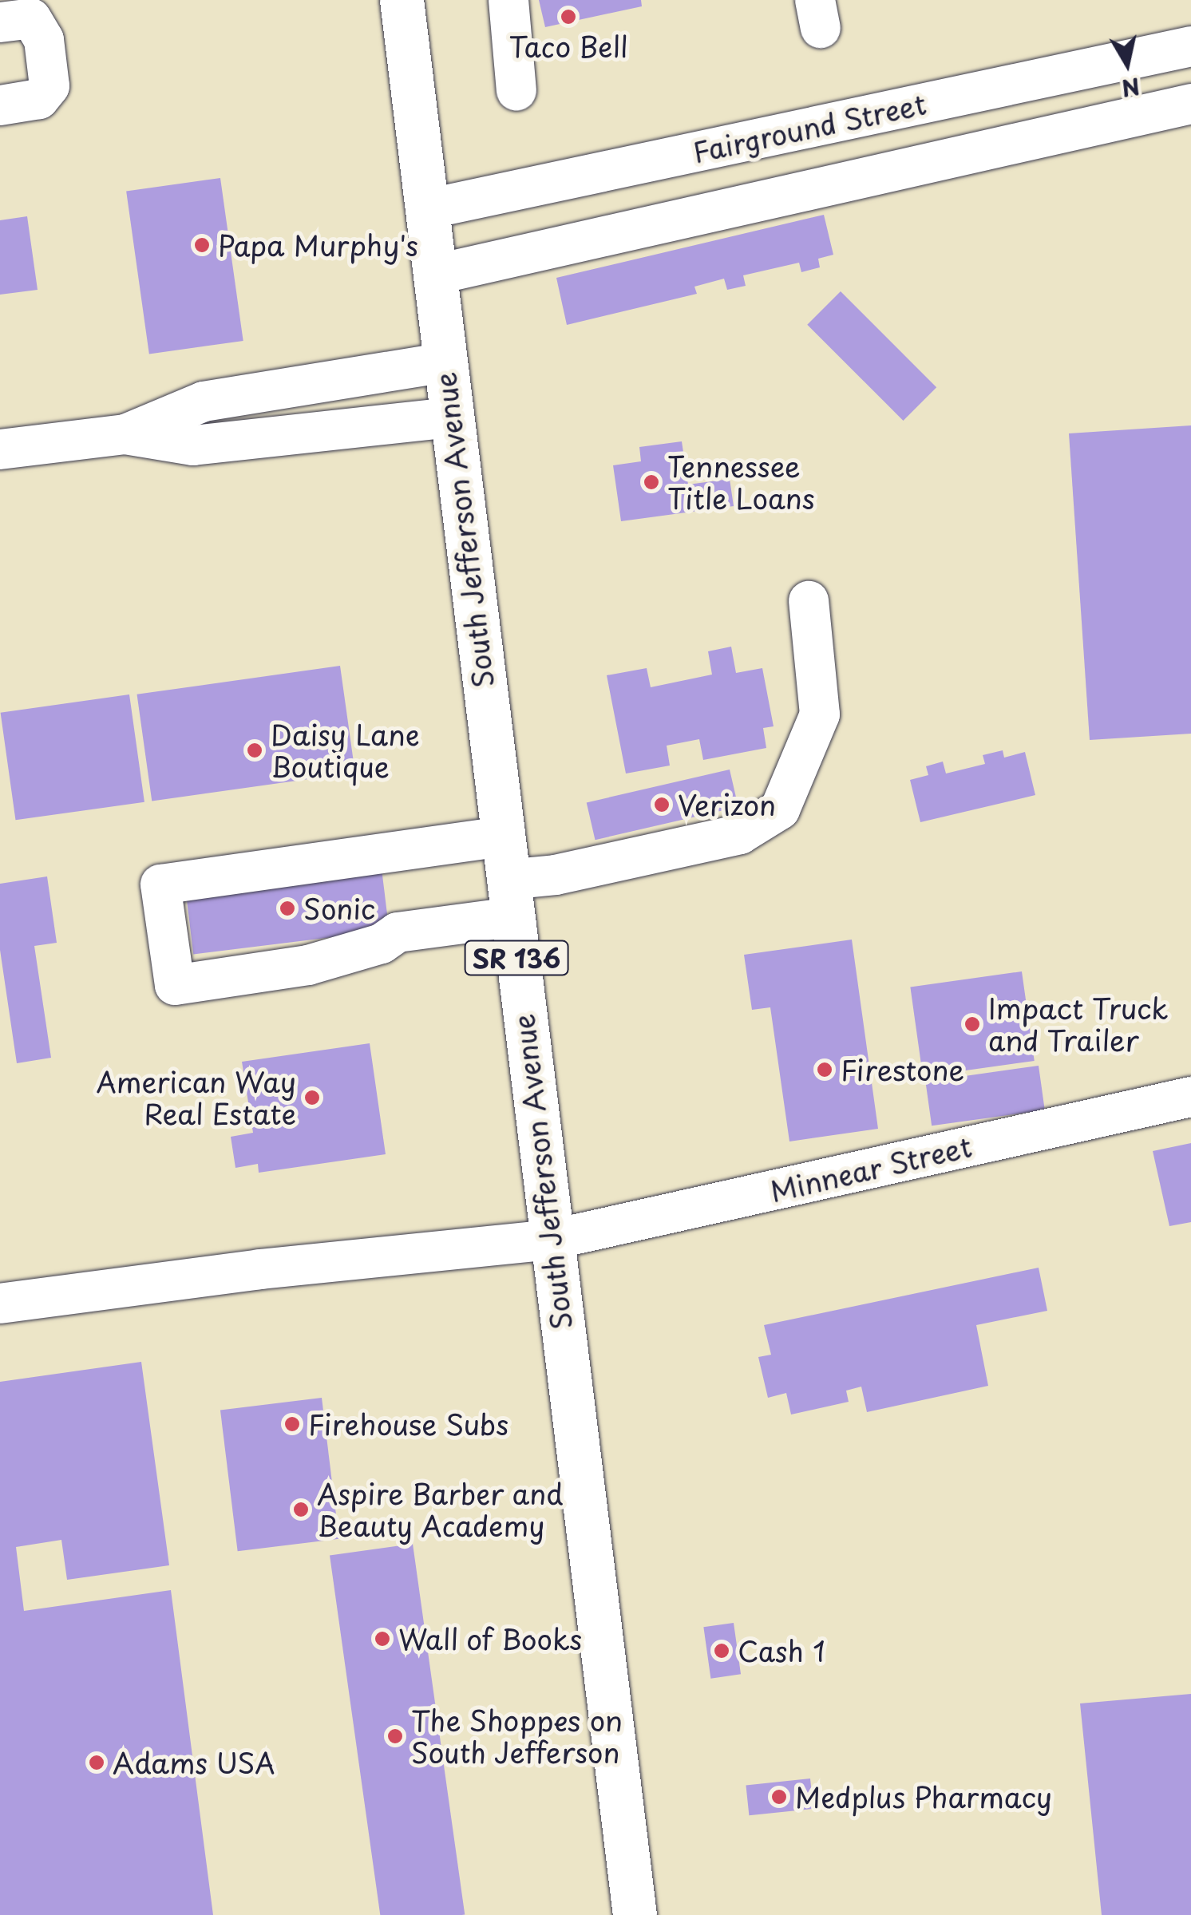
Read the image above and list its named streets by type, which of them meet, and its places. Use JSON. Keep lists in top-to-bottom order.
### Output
{
  "streets": {
    "main road": ["South Jefferson Avenue", "SR 136"],
    "street": ["Fairground Street", "Minnear Street"]
  },
  "crossings": [
    ["Fairground Street", "South Jefferson Avenue"],
    ["South Jefferson Avenue", "Minnear Street"]
  ],
  "places": [
    "Taco Bell",
    "Papa Murphy's",
    "Tennessee Title Loans",
    "Daisy Lane Boutique",
    "Verizon",
    "Sonic",
    "Impact Truck and Trailer",
    "Firestone",
    "American Way Real Estate",
    "Firehouse Subs",
    "Aspire Barber and Beauty Academy",
    "Wall of Books",
    "Cash 1",
    "The Shoppes on South Jefferson",
    "Adams USA",
    "Medplus Pharmacy"
  ],
  "north": "bottom"
}
